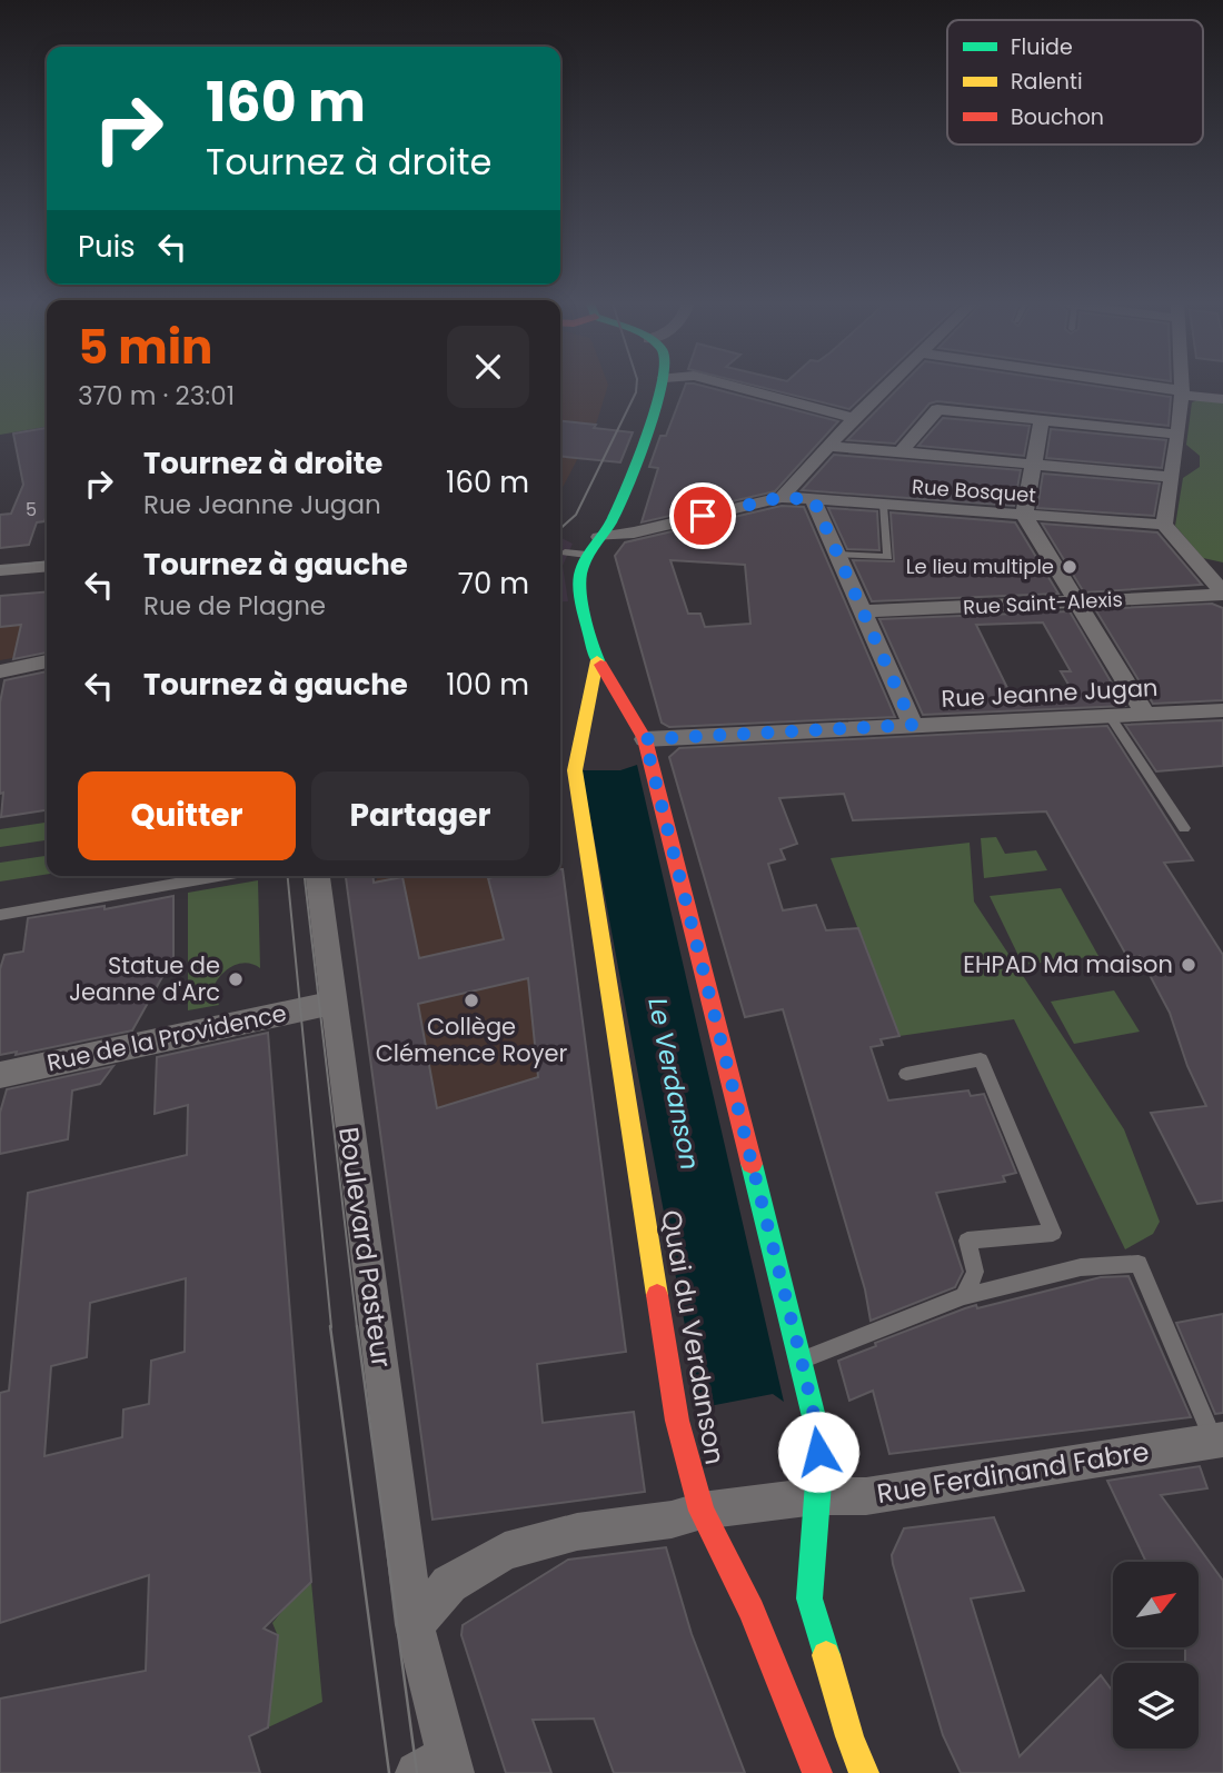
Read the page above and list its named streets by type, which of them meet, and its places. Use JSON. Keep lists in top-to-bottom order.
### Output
{
  "streets": {
    "main road": ["Quai du Verdanson"],
    "street": [
      "Rue Bosquet",
      "Rue Saint-Alexis",
      "Rue Jeanne Jugan",
      "Rue de la Providence",
      "Boulevard Pasteur",
      "Rue Ferdinand Fabre"
    ]
  },
  "crossings": [
    ["Rue de la Providence", "Boulevard Pasteur"],
    ["Boulevard Pasteur", "Rue Ferdinand Fabre"],
    ["Quai du Verdanson", "Rue Ferdinand Fabre"]
  ],
  "water": ["Le Verdanson"],
  "places": [
    "Le lieu multiple",
    "EHPAD Ma maison",
    "Statue de Jeanne d'Arc",
    "Collège Clémence Royer"
  ],
  "house_numbers": ["5"],
  "legend": ["Fluide", "Ralenti", "Bouchon"],
  "north": "top right",
  "page": {
    "turn": ["160 m", "Tournez à droite"],
    "then": "Puis",
    "heading": ["5 min", "370 m · 23:01"],
    "list": [
      {
        "name": "Tournez à droite",
        "note": "Rue Jeanne Jugan",
        "value": "160 m"
      },
      {
        "name": "Tournez à gauche",
        "note": "Rue de Plagne",
        "value": "70 m"
      },
      {
        "name": "Tournez à gauche",
        "value": "100 m"
      }
    ],
    "buttons": ["Quitter", "Partager"]
  }
}
